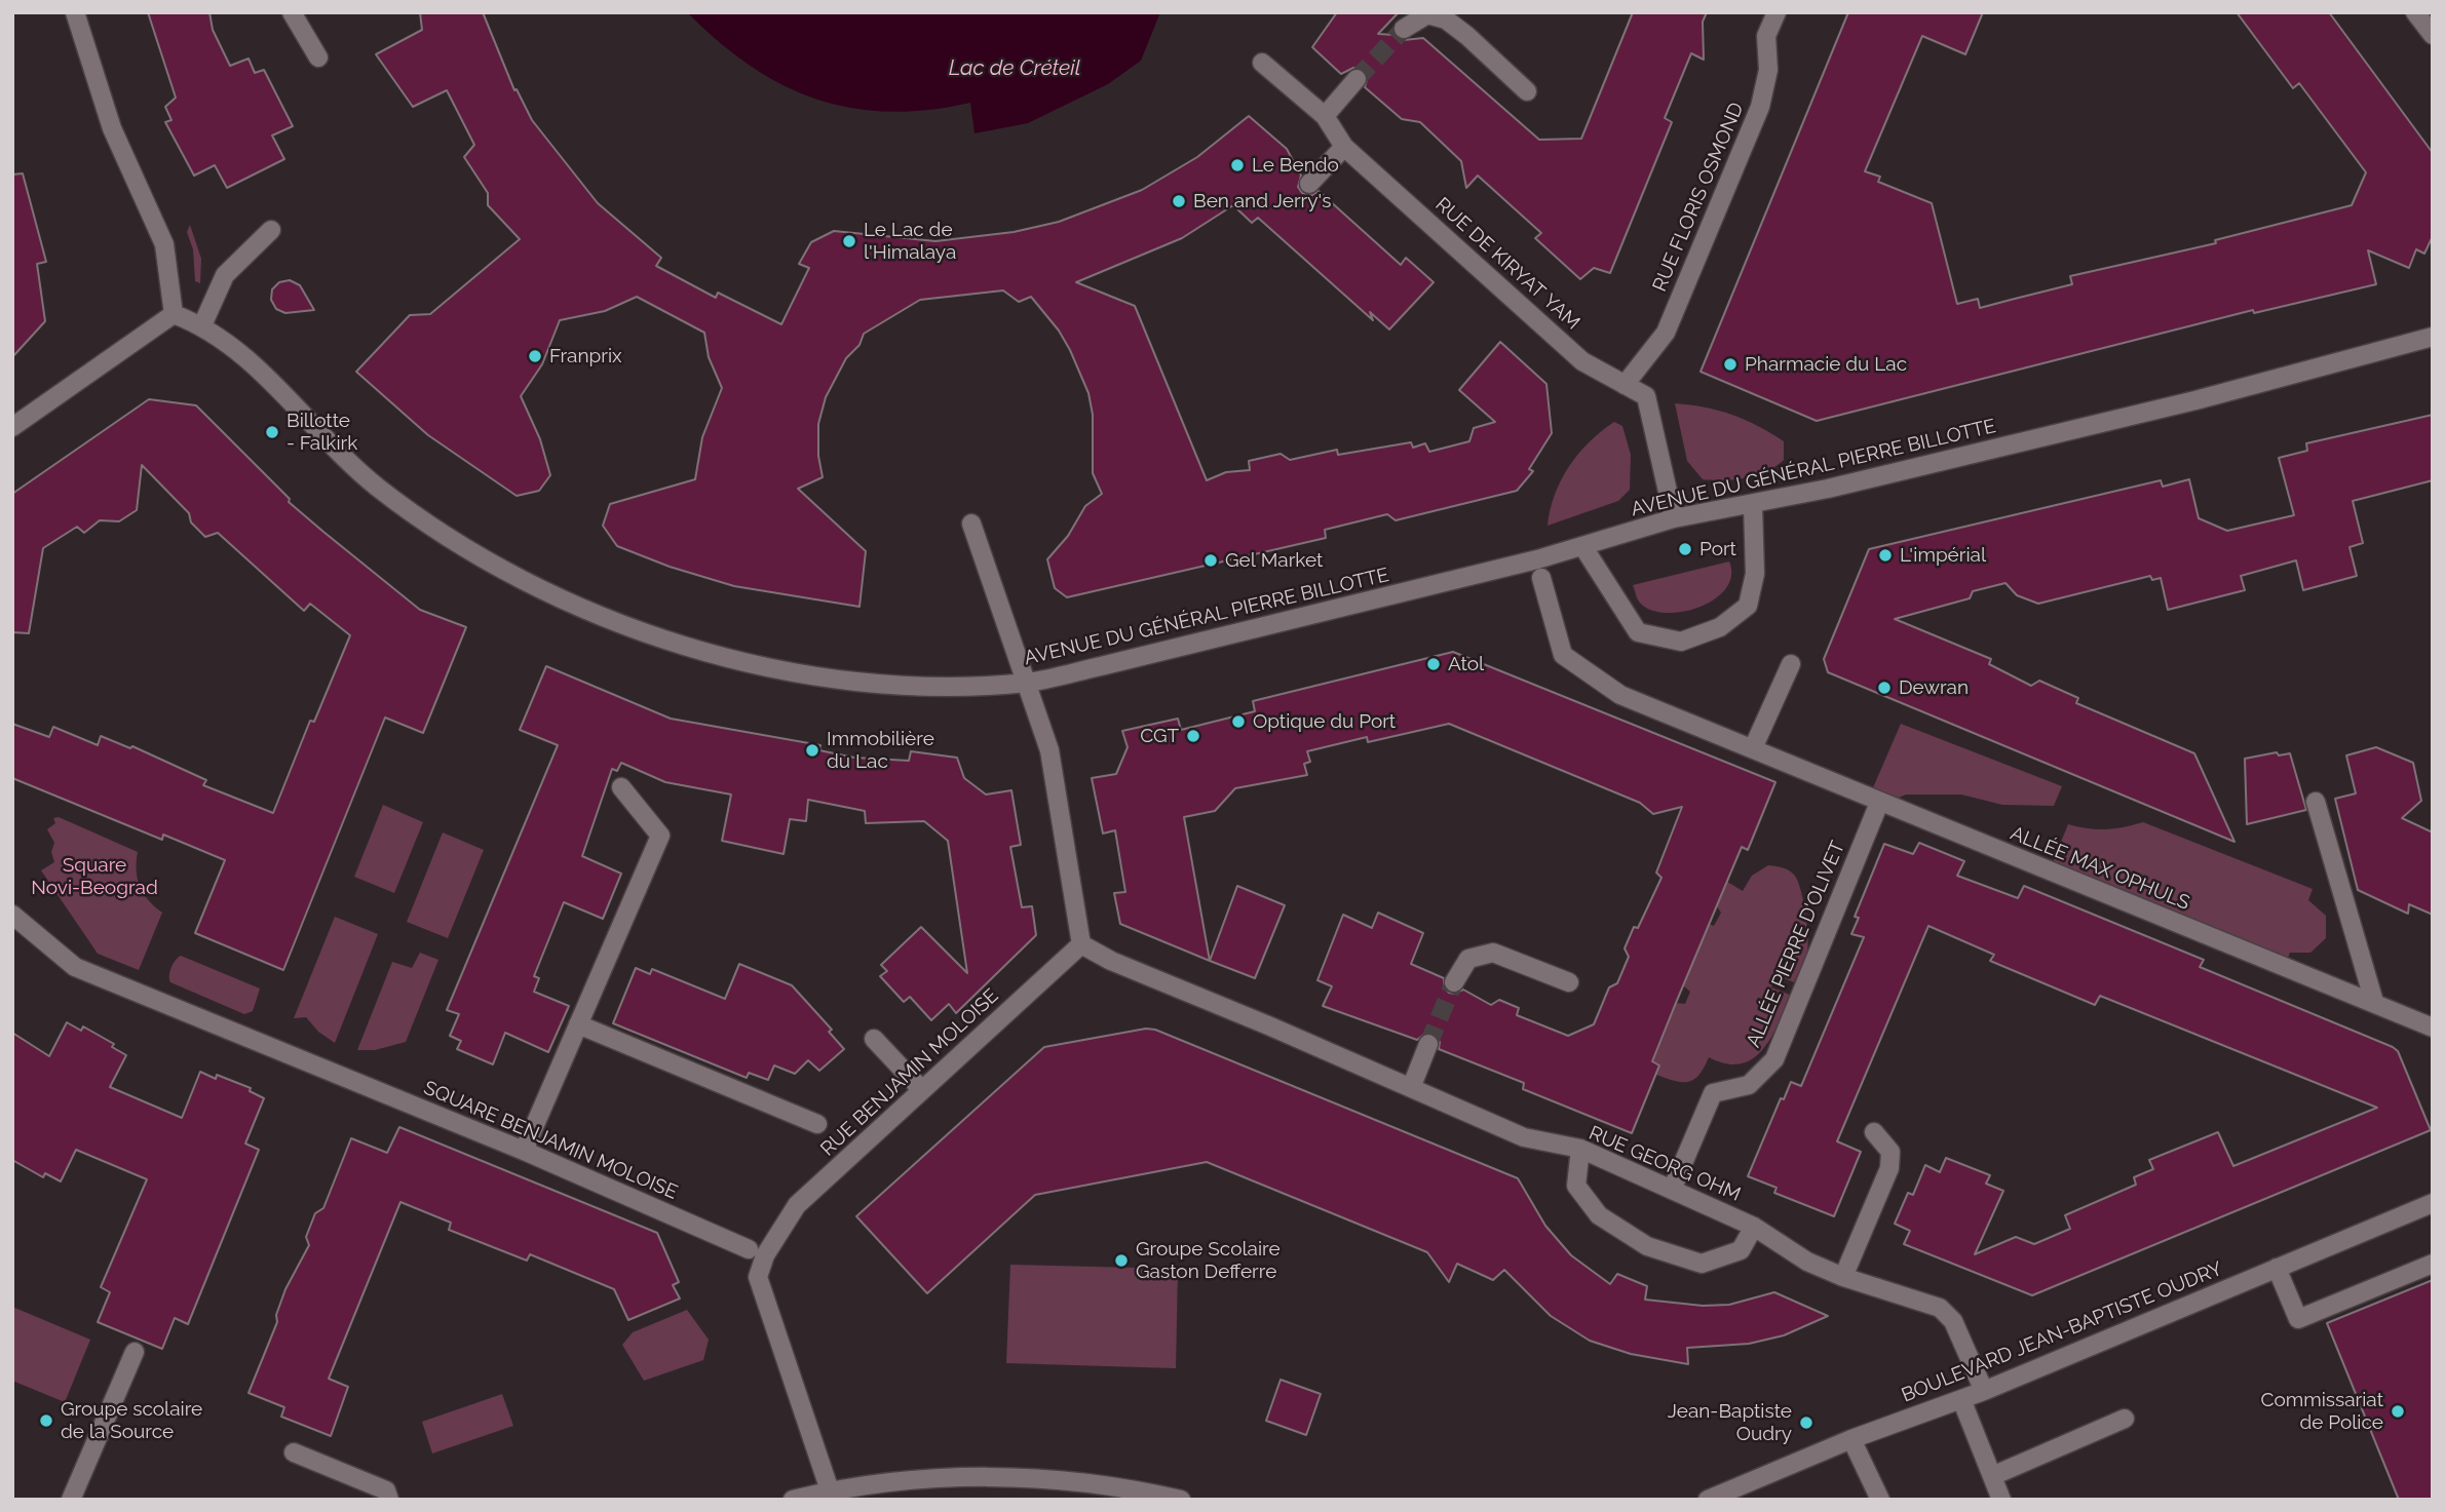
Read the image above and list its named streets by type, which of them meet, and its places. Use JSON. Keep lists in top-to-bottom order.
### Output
{
  "streets": {
    "street": [
      "RUE FLORIS OSMOND",
      "RUE DE KIRYAT YAM",
      "AVENUE DU GÉNÉRAL PIERRE BILLOTTE",
      "ALLÉE MAX OPHULS",
      "ALLÉE PIERRE D'OLIVET",
      "RUE BENJAMIN MOLOISE",
      "SQUARE BENJAMIN MOLOISE",
      "RUE GEORG OHM",
      "BOULEVARD JEAN-BAPTISTE OUDRY"
    ]
  },
  "crossings": [
    ["RUE FLORIS OSMOND", "RUE DE KIRYAT YAM"],
    ["RUE DE KIRYAT YAM", "AVENUE DU GÉNÉRAL PIERRE BILLOTTE"],
    ["ALLÉE MAX OPHULS", "ALLÉE PIERRE D'OLIVET"],
    ["ALLÉE PIERRE D'OLIVET", "RUE GEORG OHM"],
    ["RUE BENJAMIN MOLOISE", "RUE GEORG OHM"],
    ["RUE GEORG OHM", "BOULEVARD JEAN-BAPTISTE OUDRY"]
  ],
  "water": ["Lac de Créteil"],
  "parks": ["Square Novi-Beograd"],
  "places": [
    "Le Bendo",
    "Ben and Jerry's",
    "Le Lac de l'Himalaya",
    "Franprix",
    "Pharmacie du Lac",
    "Billotte - Falkirk",
    "Port",
    "L'impérial",
    "Gel Market",
    "Atol",
    "Dewran",
    "Optique du Port",
    "CGT",
    "Immobilière du Lac",
    "Groupe Scolaire Gaston Defferre",
    "Commissariat de Police",
    "Groupe scolaire de la Source",
    "Jean-Baptiste Oudry"
  ]
}
